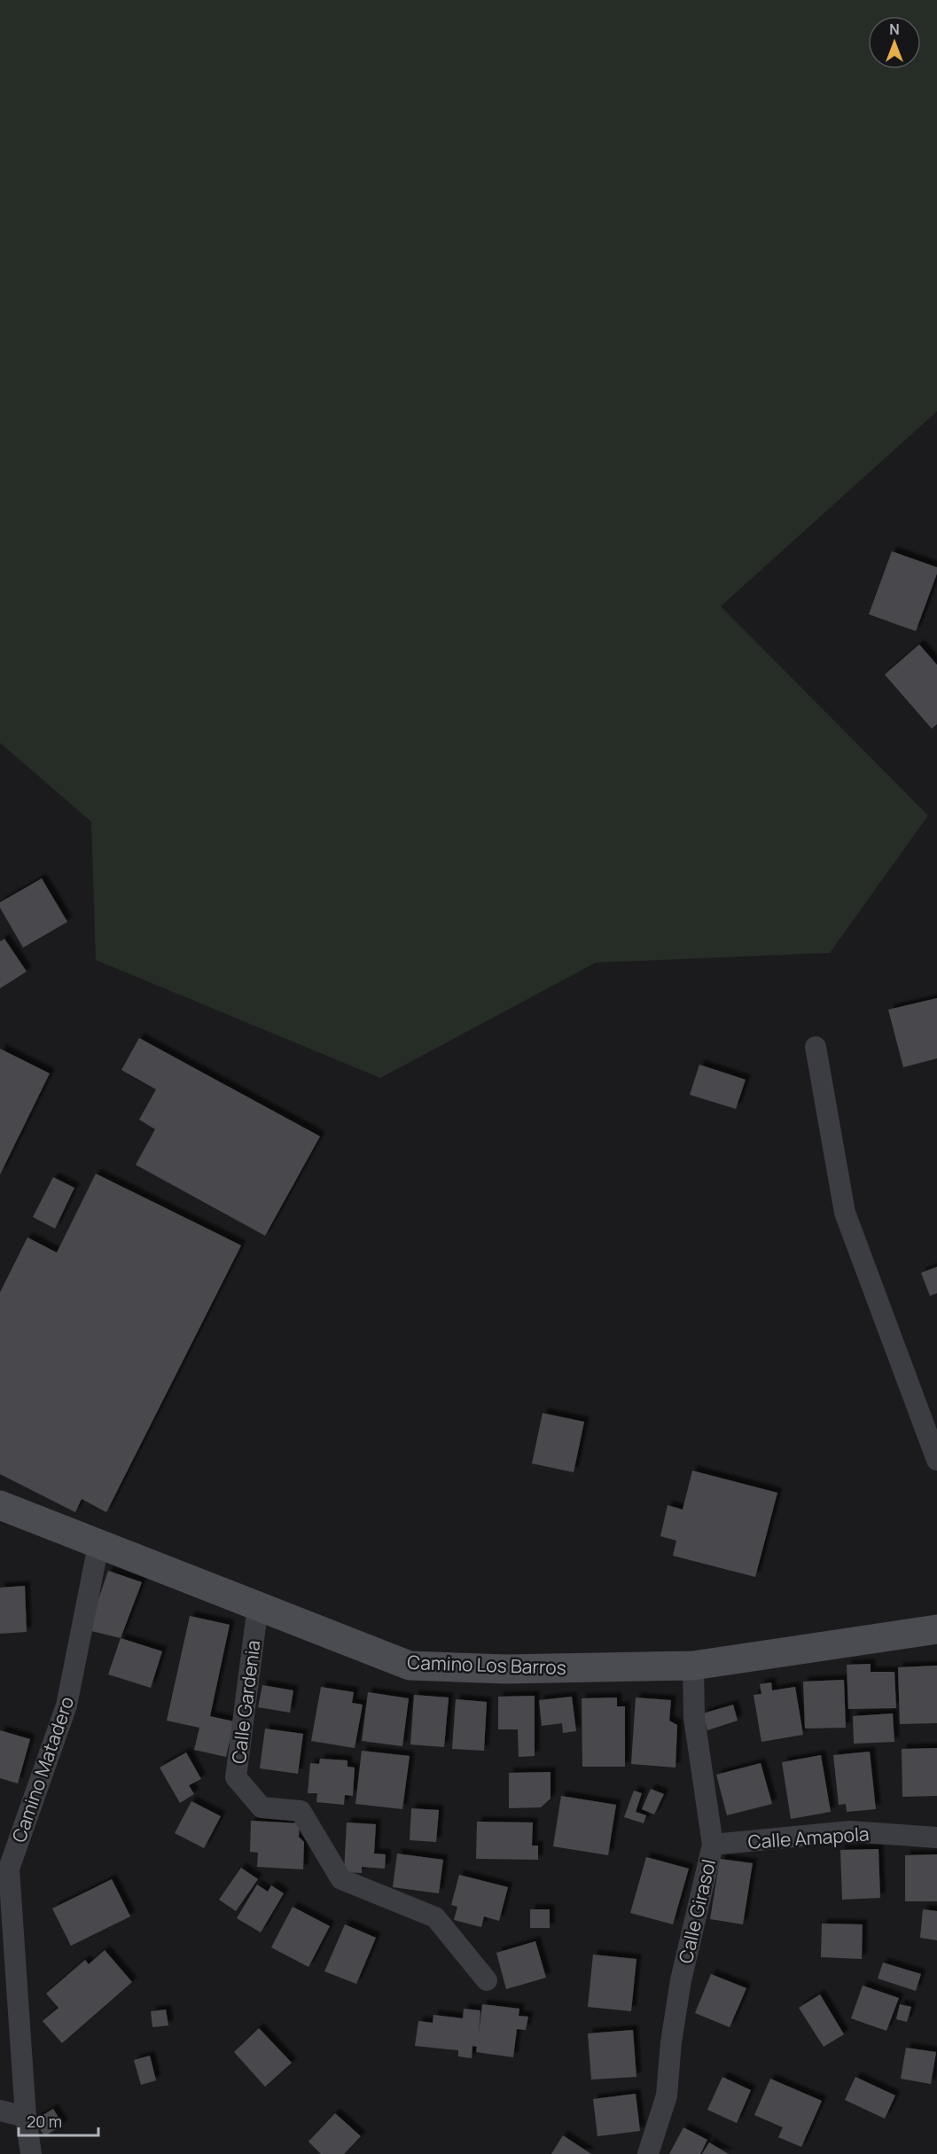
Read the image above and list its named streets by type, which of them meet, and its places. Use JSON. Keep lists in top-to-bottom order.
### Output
{
  "streets": {
    "street": [
      "Camino Los Barros",
      "Calle Gardenia",
      "Camino Matadero",
      "Calle Amapola",
      "Calle Girasol"
    ]
  },
  "crossings": [
    ["Camino Los Barros", "Calle Gardenia"],
    ["Camino Los Barros", "Camino Matadero"],
    ["Camino Los Barros", "Calle Girasol"],
    ["Calle Amapola", "Calle Girasol"]
  ],
  "scale_bar": "20 m",
  "north": "top"
}
